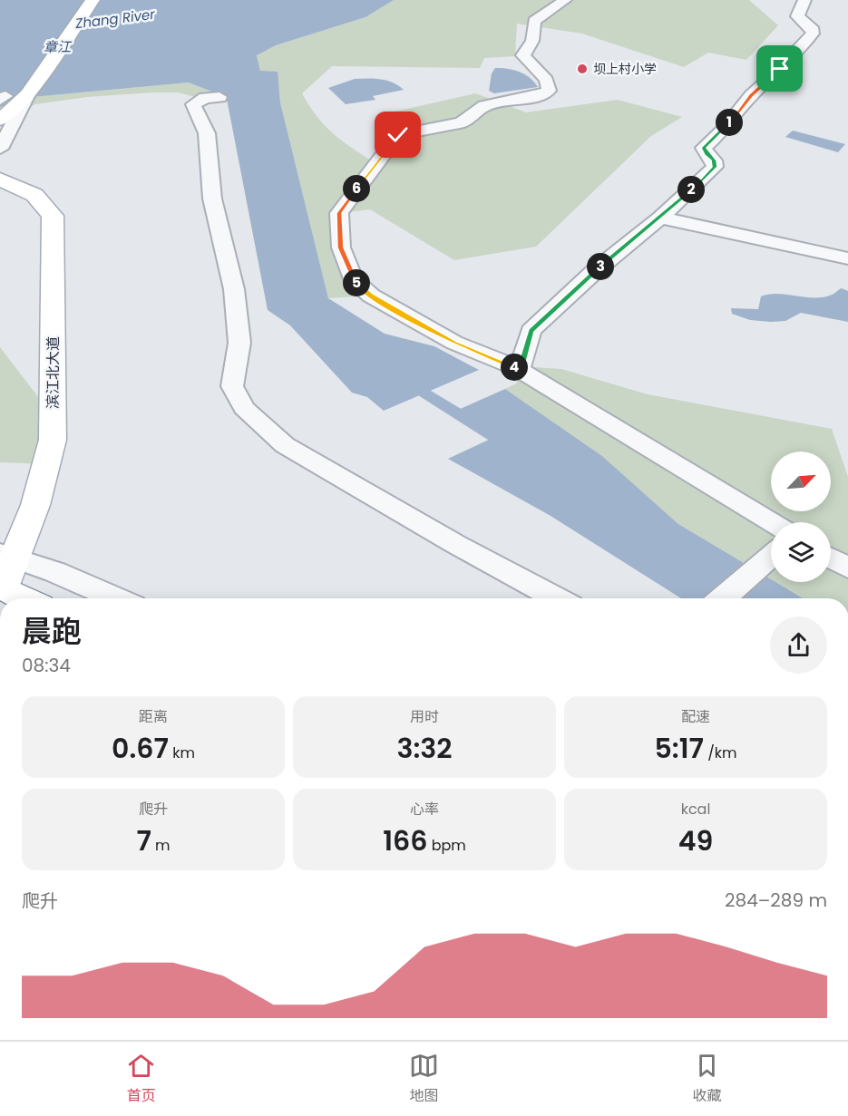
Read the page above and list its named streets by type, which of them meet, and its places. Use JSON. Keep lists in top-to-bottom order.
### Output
{
  "streets": {
    "main road": ["滨江北大道"]
  },
  "water": ["Zhang River", "章江"],
  "places": ["坝上村小学"],
  "north": "top right",
  "page": {
    "pins": [
      "1",
      "6",
      "2",
      "3",
      "5",
      "4"
    ],
    "heading": ["晨跑", "08:34"],
    "stats": [
      ["距离", "0.67 km"],
      ["用时", "3:32"],
      ["配速", "5:17 /km"],
      ["爬升", "7 m"],
      ["心率", "166 bpm"],
      ["kcal", "49"]
    ],
    "chart": ["爬升", "284–289 m"],
    "tabs": ["首页", "地图", "收藏"]
  }
}
